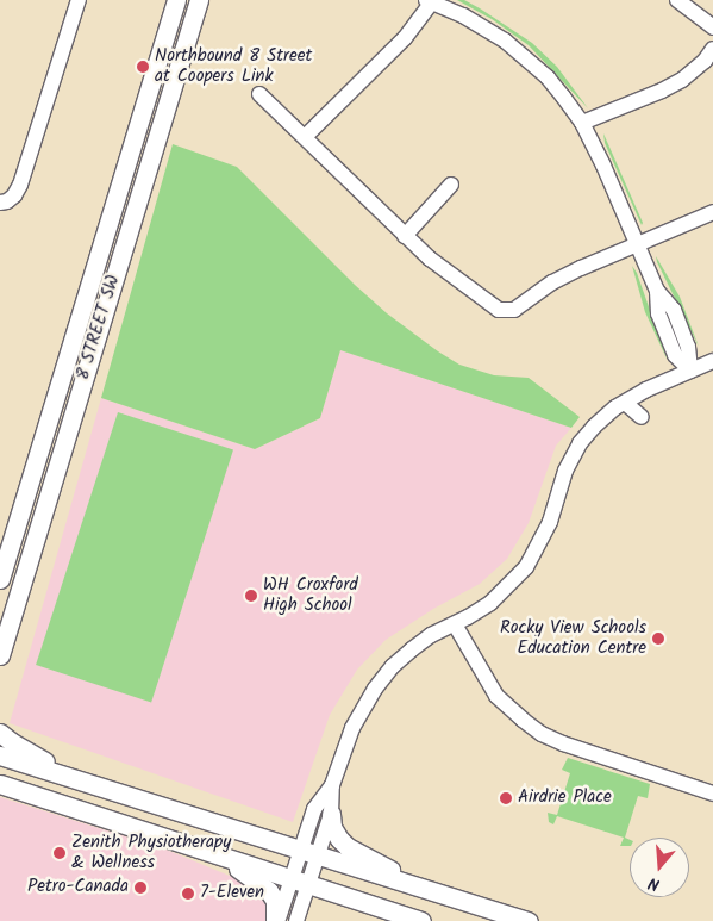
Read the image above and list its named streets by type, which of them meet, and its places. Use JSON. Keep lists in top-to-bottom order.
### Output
{
  "streets": {
    "main road": ["8 STREET SW"]
  },
  "places": [
    "Northbound 8 Street at Coopers Link",
    "WH Croxford High School",
    "Rocky View Schools Education Centre",
    "Airdrie Place",
    "Zenith Physiotherapy & Wellness",
    "Petro-Canada",
    "7-Eleven"
  ],
  "north": "bottom"
}
